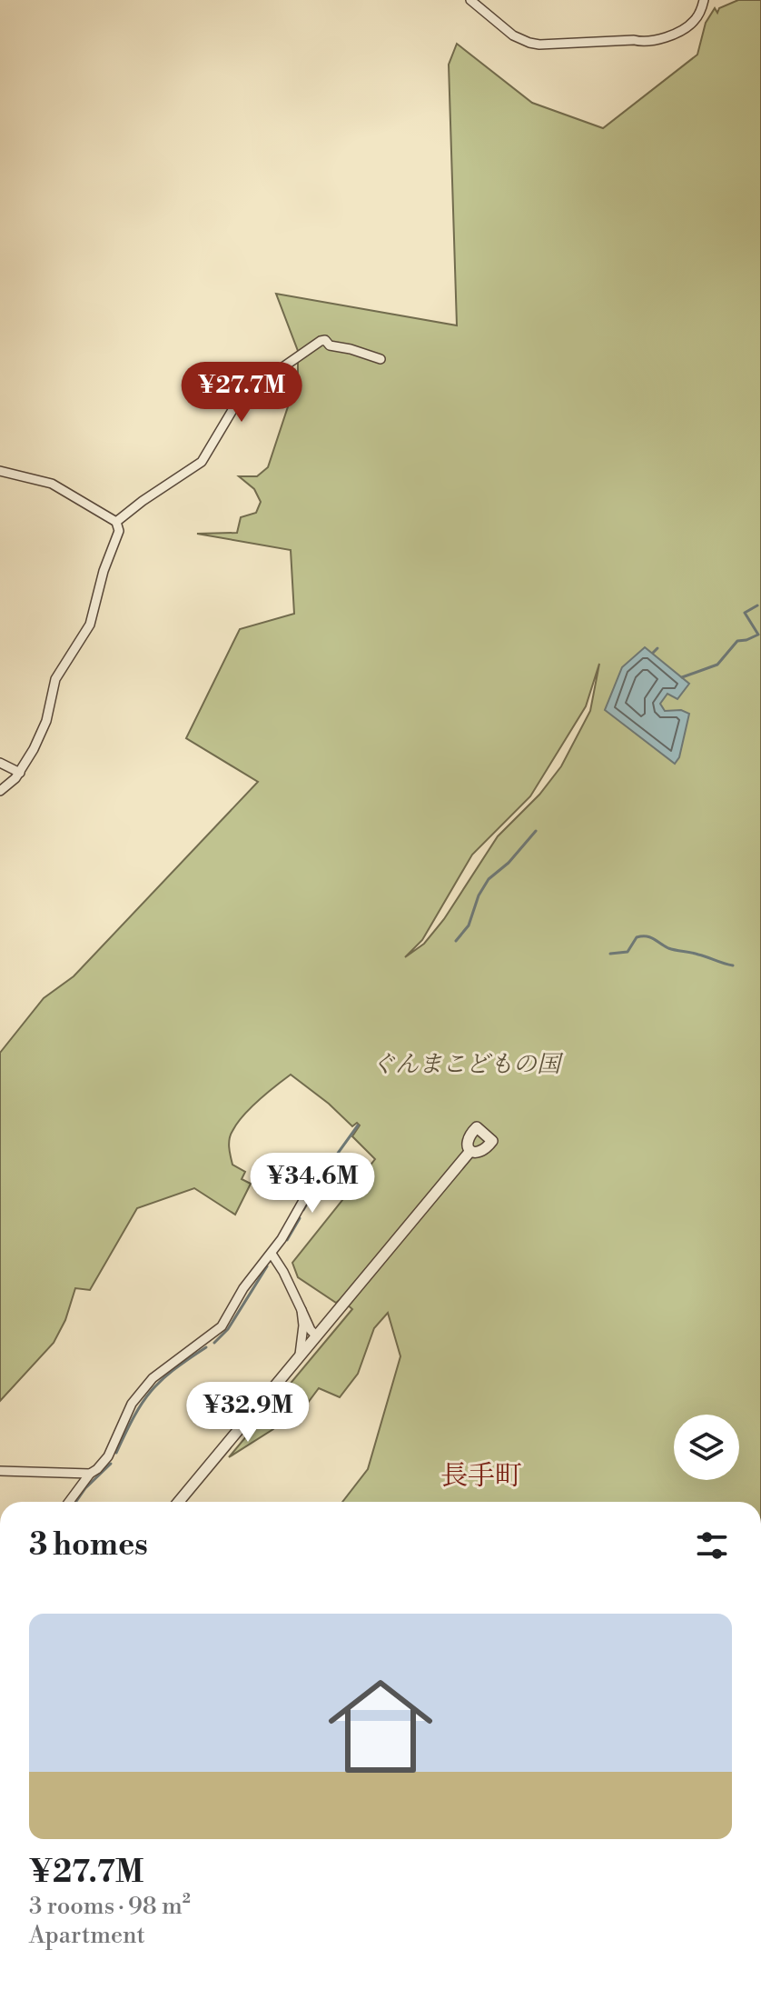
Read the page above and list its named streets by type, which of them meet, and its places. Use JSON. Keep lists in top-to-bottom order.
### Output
{
  "districts": ["長手町"],
  "parks": ["ぐんまこどもの国"],
  "page": {
    "price": ["¥27.7M", "¥34.6M", "¥32.9M"],
    "heading": "3 homes",
    "list": [
      {
        "name": "¥27.7M",
        "note": "3 rooms · 98 m² · Apartment"
      }
    ]
  }
}
